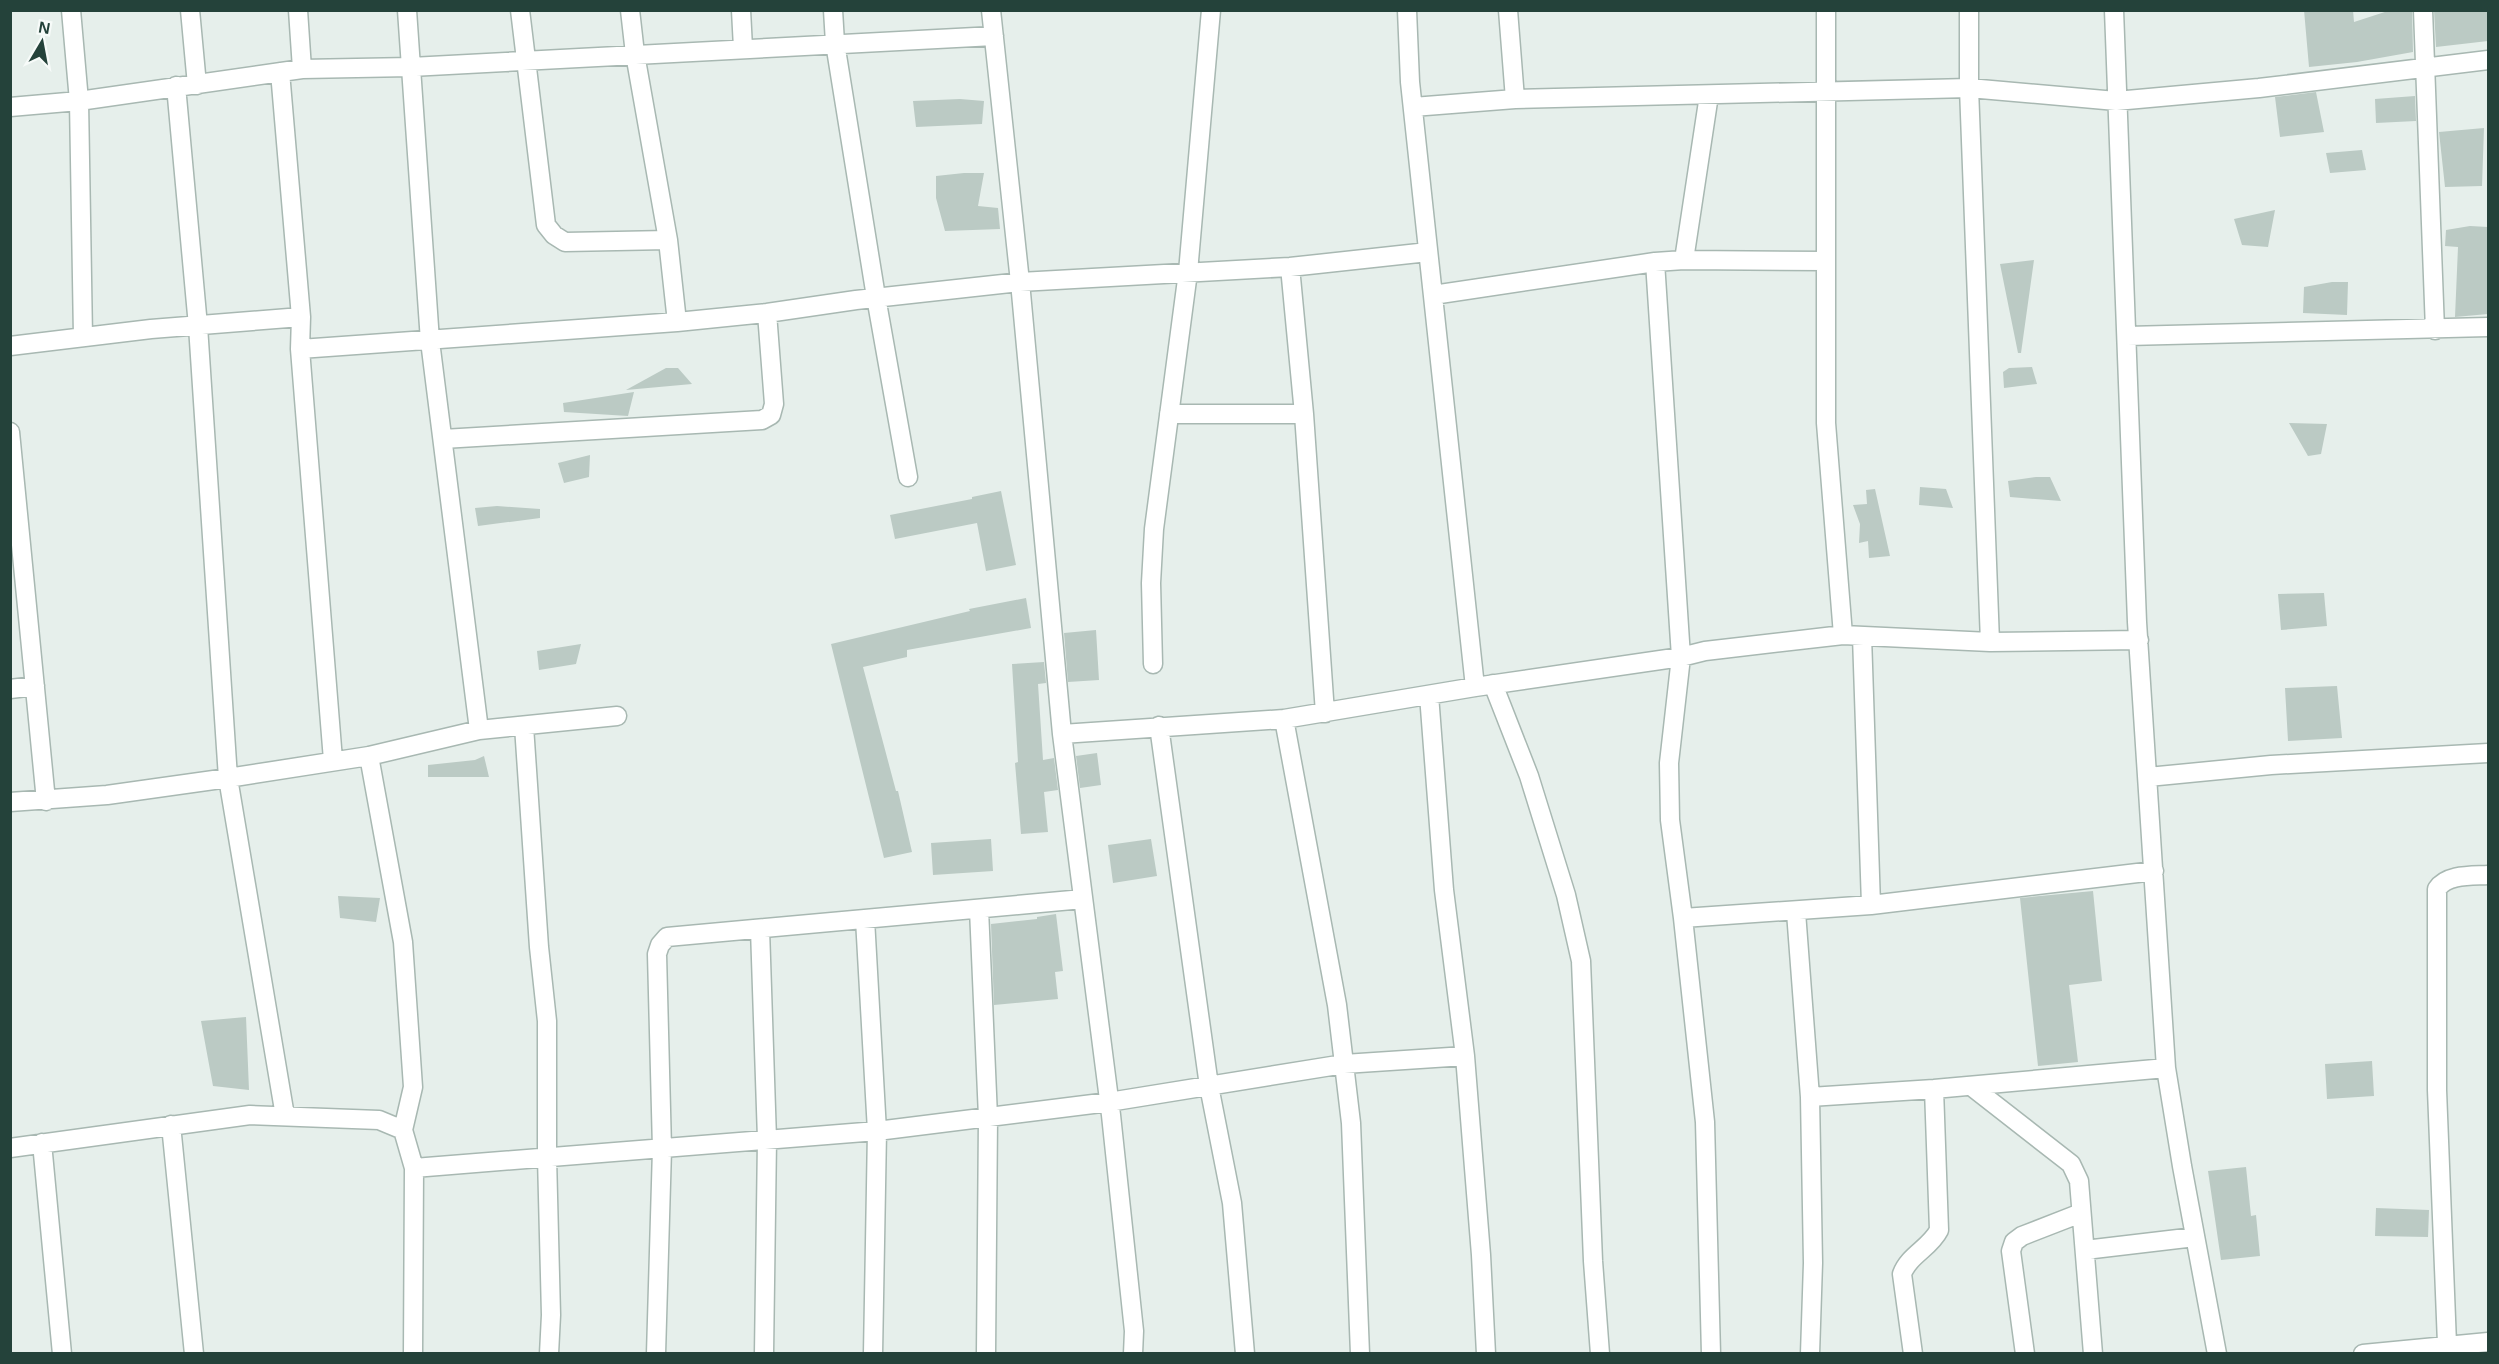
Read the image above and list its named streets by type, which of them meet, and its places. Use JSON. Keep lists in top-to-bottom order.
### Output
{
  "north": "top"
}
